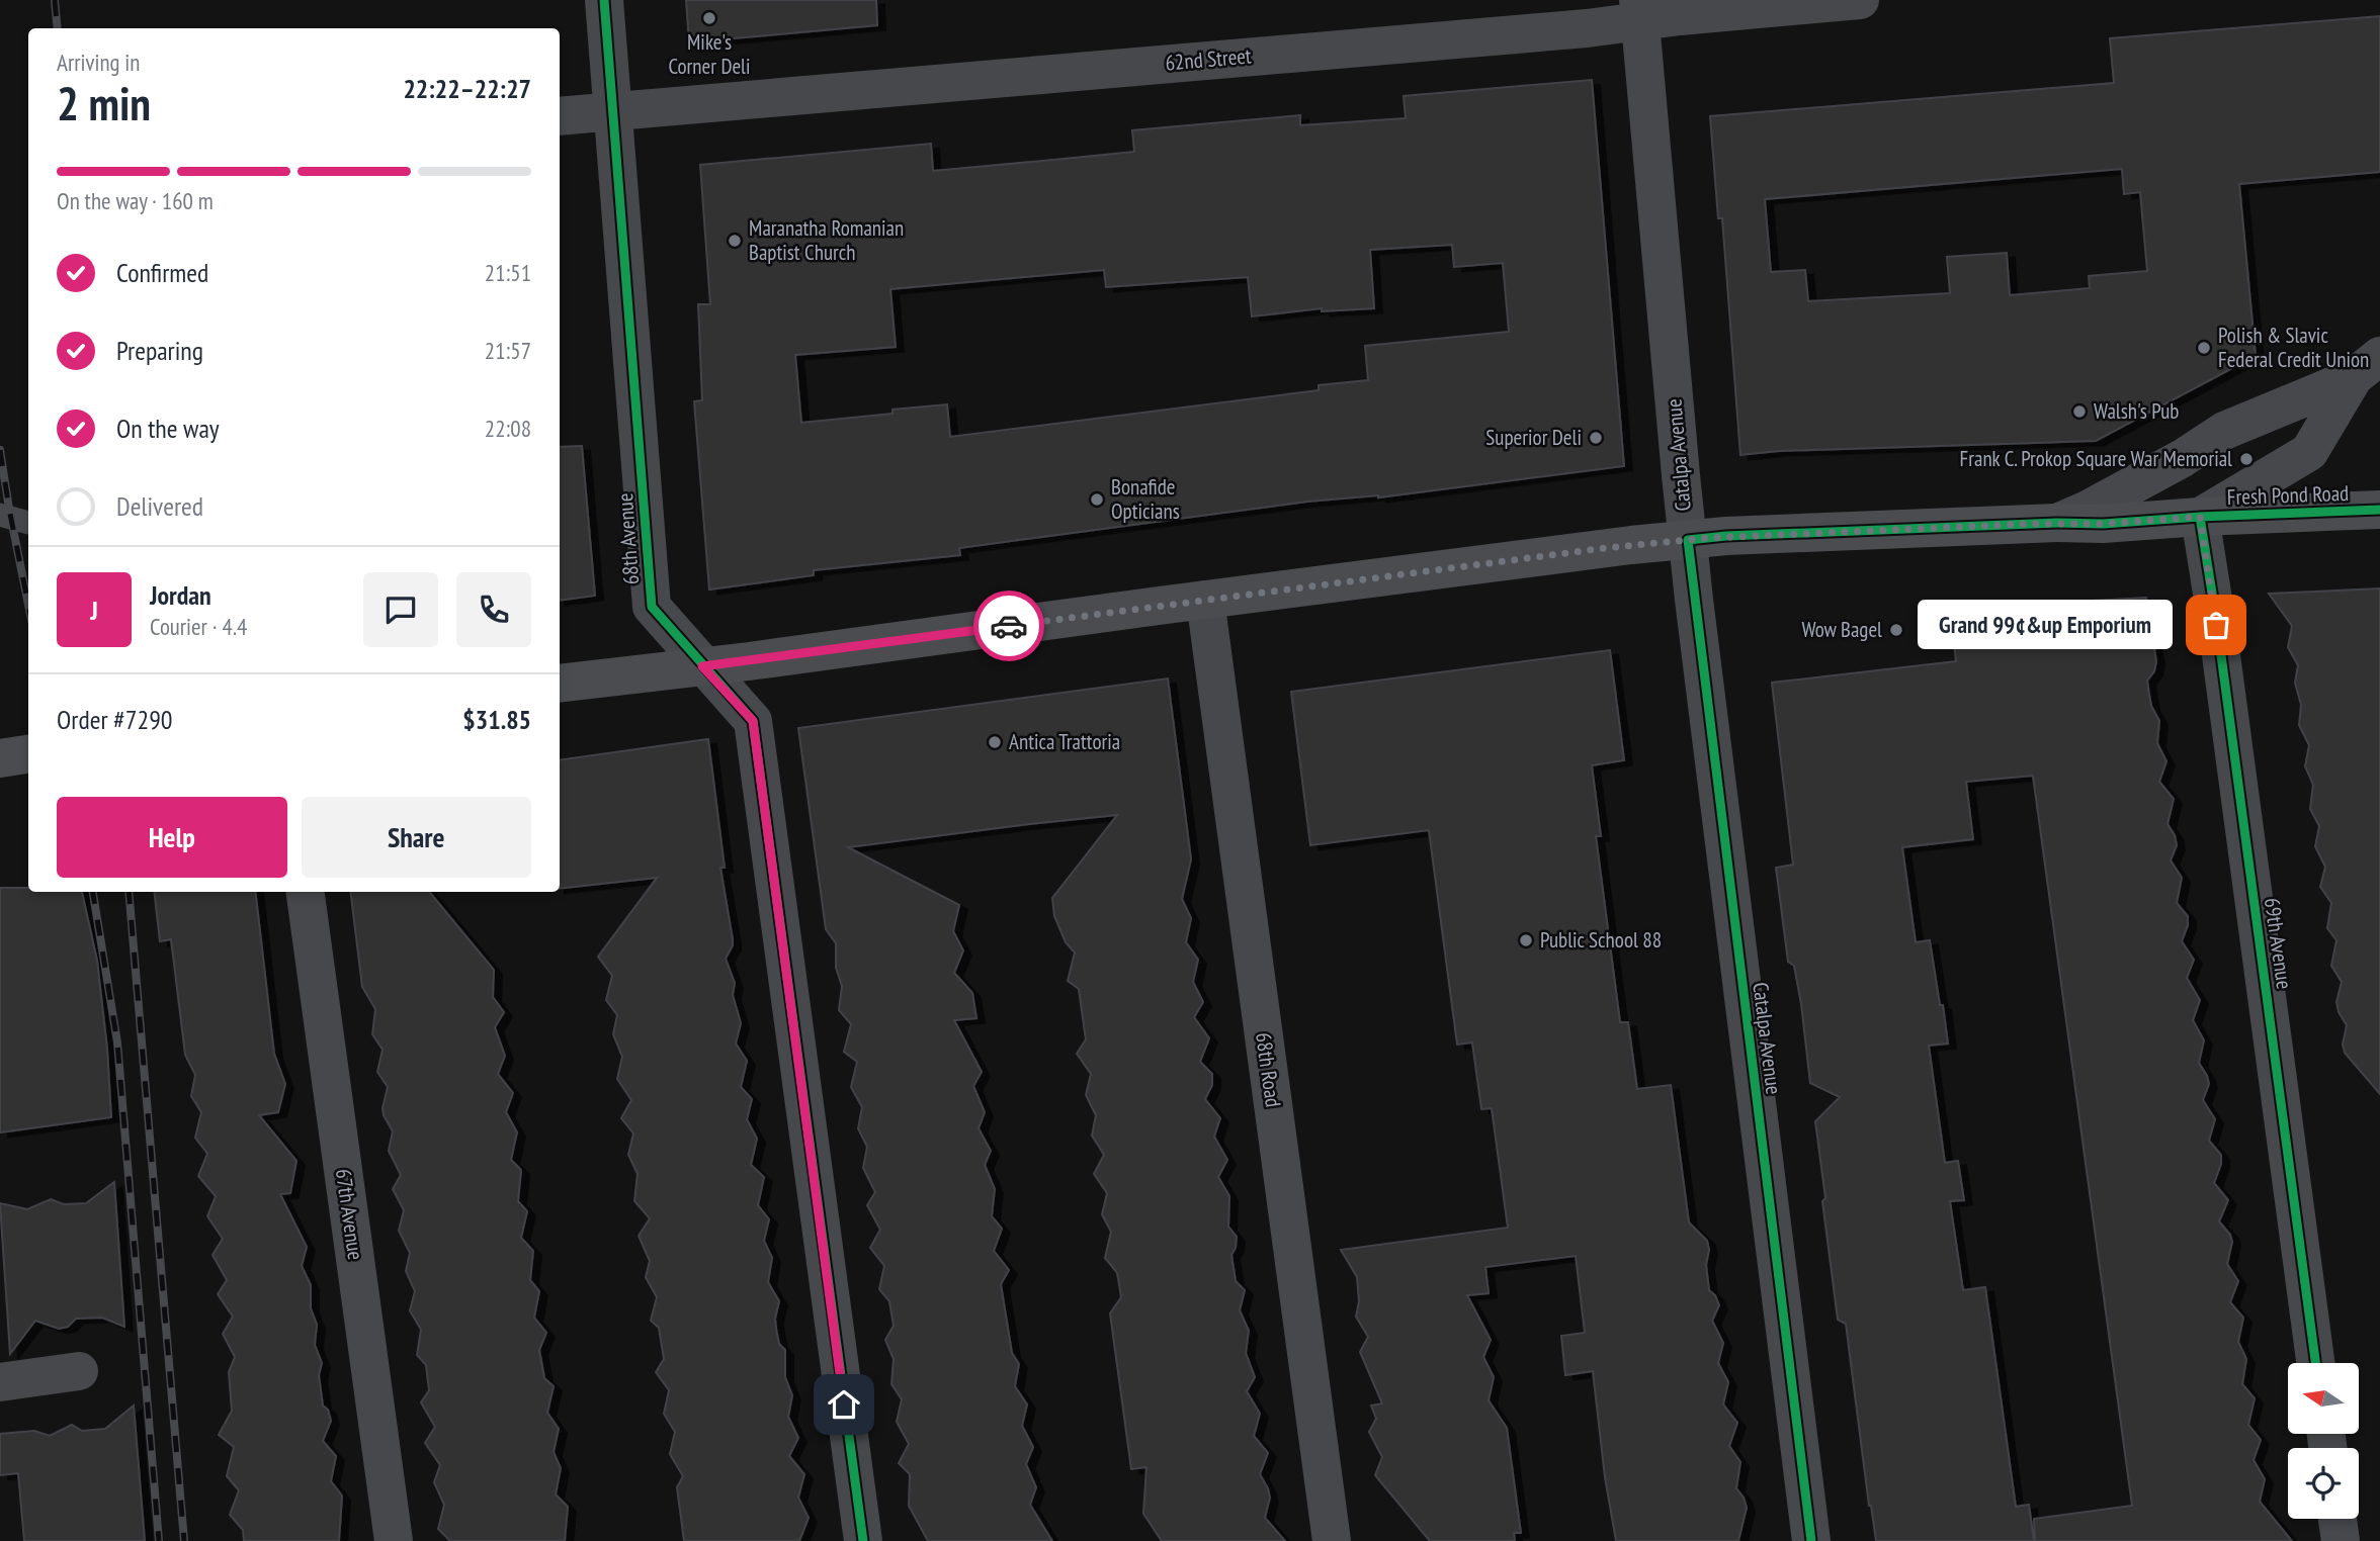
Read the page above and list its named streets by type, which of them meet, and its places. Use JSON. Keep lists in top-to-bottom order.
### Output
{
  "streets": {
    "main road": ["Fresh Pond Road"],
    "street": [
      "62nd Street",
      "Catalpa Avenue",
      "68th Avenue",
      "69th Avenue",
      "68th Road",
      "67th Avenue"
    ]
  },
  "crossings": [
    ["62nd Street", "Catalpa Avenue"],
    ["62nd Street", "68th Avenue"],
    ["Catalpa Avenue", "Fresh Pond Road"],
    ["Fresh Pond Road", "68th Avenue"],
    ["Fresh Pond Road", "69th Avenue"],
    ["Fresh Pond Road", "68th Road"]
  ],
  "places": [
    "Mike's Corner Deli",
    "Maranatha Romanian Baptist Church",
    "Polish & Slavic Federal Credit Union",
    "Walsh's Pub",
    "Superior Deli",
    "Frank C. Prokop Square War Memorial",
    "Bonafide Opticians",
    "Grand 99¢&up Emporium",
    "Wow Bagel",
    "Antica Trattoria",
    "Public School 88"
  ],
  "north": "left",
  "page": {
    "heading": ["2 min", "Arriving in", "22:22–22:27"],
    "panel": [
      "Jordan",
      "Courier · 4.4",
      "Order #7290",
      "$31.85"
    ],
    "bar": "On the way · 160 m",
    "list": [
      ["Confirmed", "21:51"],
      ["Preparing", "21:57"],
      ["On the way", "22:08"],
      "Delivered"
    ],
    "round": "J",
    "bubble": "Grand 99¢&up Emporium",
    "buttons": ["Help", "Share"]
  }
}
